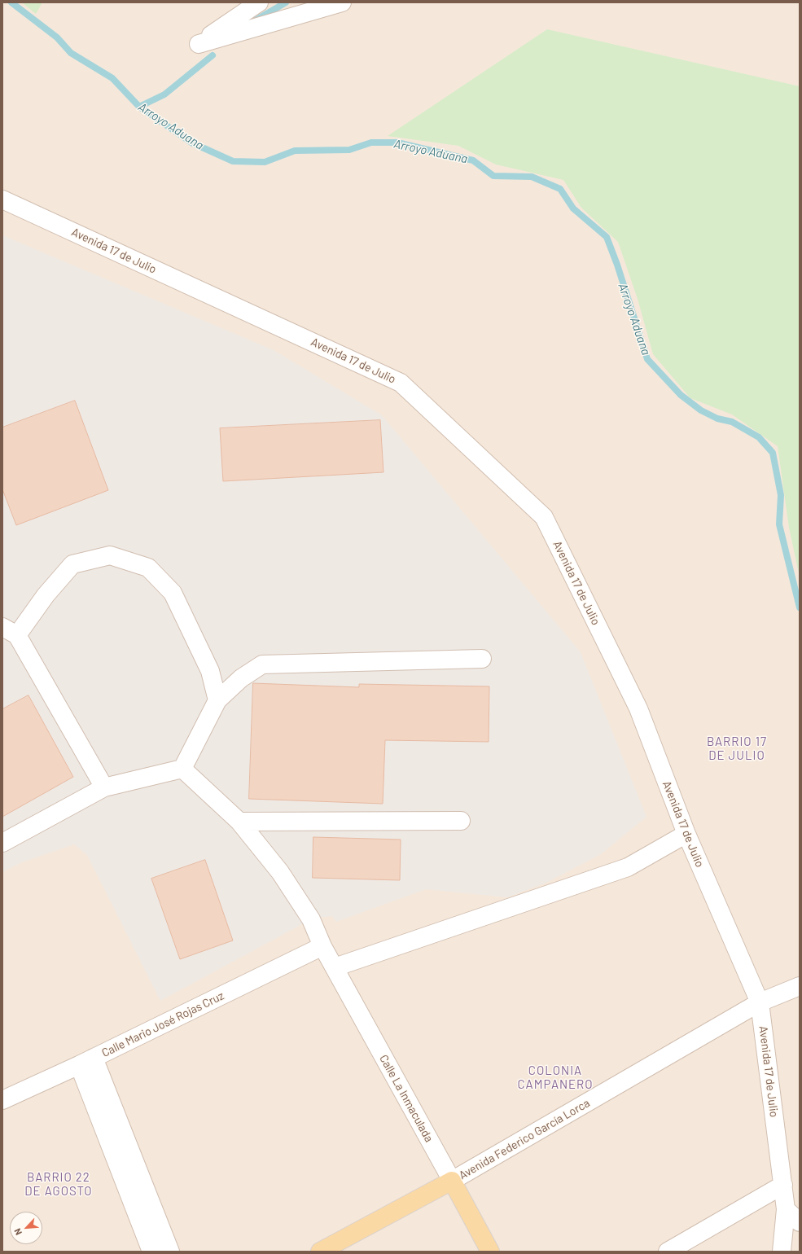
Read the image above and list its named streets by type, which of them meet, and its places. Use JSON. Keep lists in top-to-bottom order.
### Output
{
  "streets": {
    "main road": ["Calle La Inmaculada", "Avenida Federico García Lorca"],
    "street": ["Avenida 17 de Julio", "Calle Mario José Rojas Cruz"]
  },
  "crossings": [
    ["Avenida 17 de Julio", "Avenida Federico García Lorca"],
    ["Calle Mario José Rojas Cruz", "Calle La Inmaculada"],
    ["Calle La Inmaculada", "Avenida Federico García Lorca"]
  ],
  "districts": ["BARRIO 17 DE JULIO", "COLONIA CAMPANERO", "BARRIO 22 DE AGOSTO"],
  "water": ["Arroyo Aduana"],
  "north": "bottom left"
}
